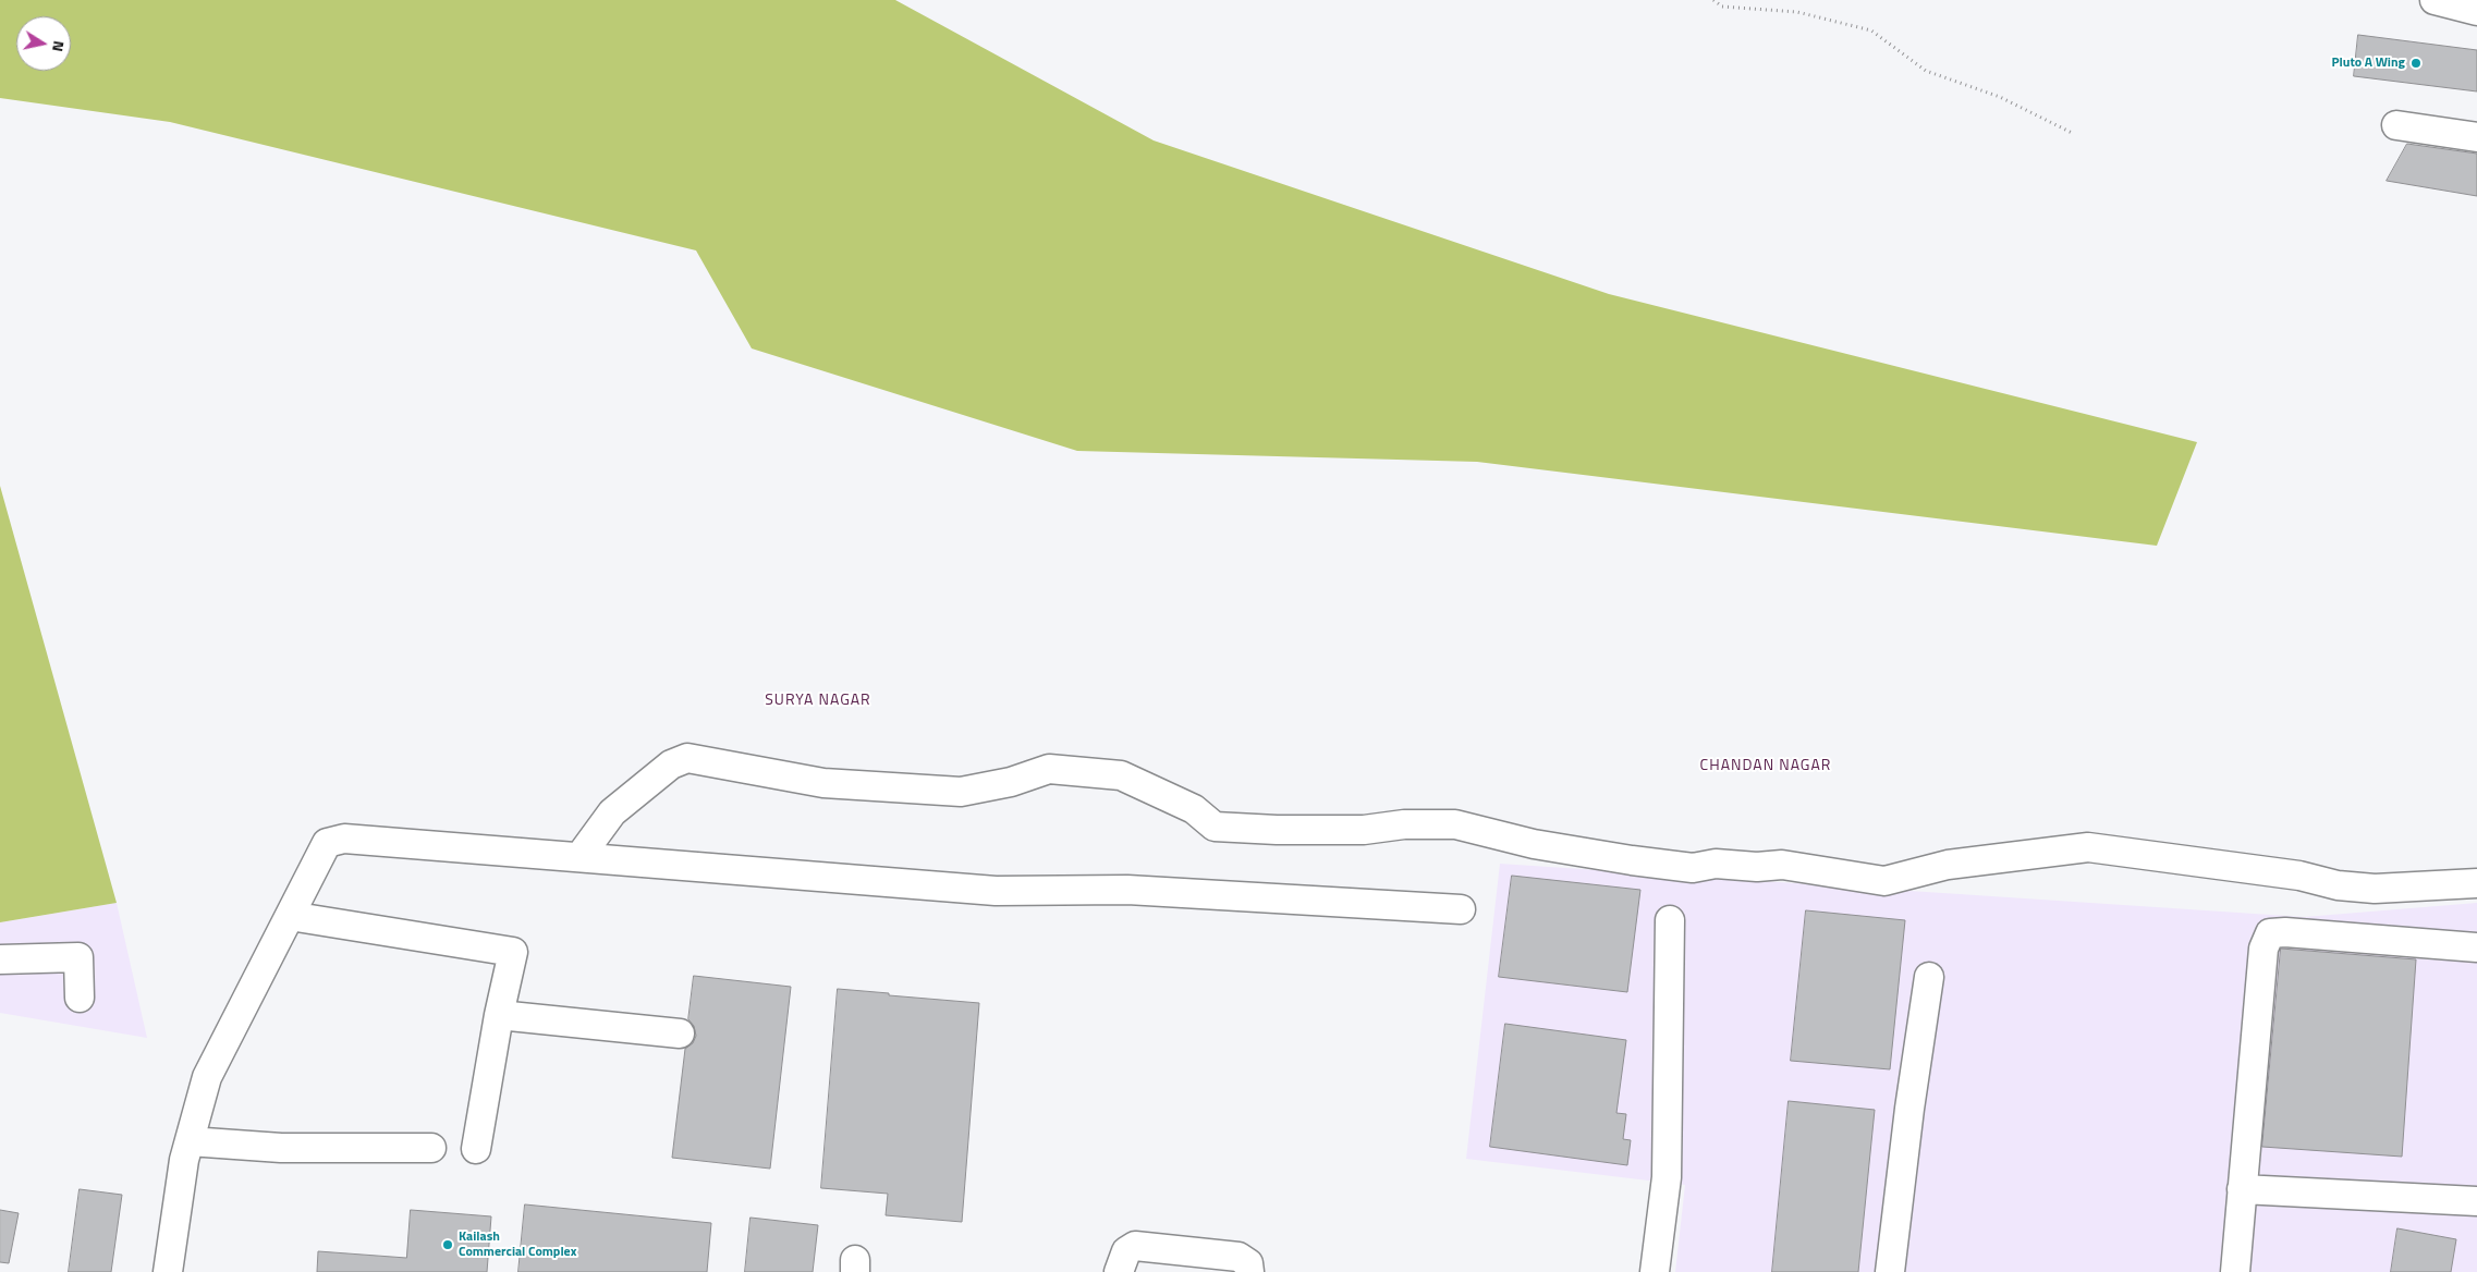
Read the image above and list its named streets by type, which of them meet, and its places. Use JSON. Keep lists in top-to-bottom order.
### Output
{
  "districts": ["SURYA NAGAR", "CHANDAN NAGAR"],
  "places": ["Pluto A Wing", "Kailash Commercial Complex"],
  "north": "right"
}
